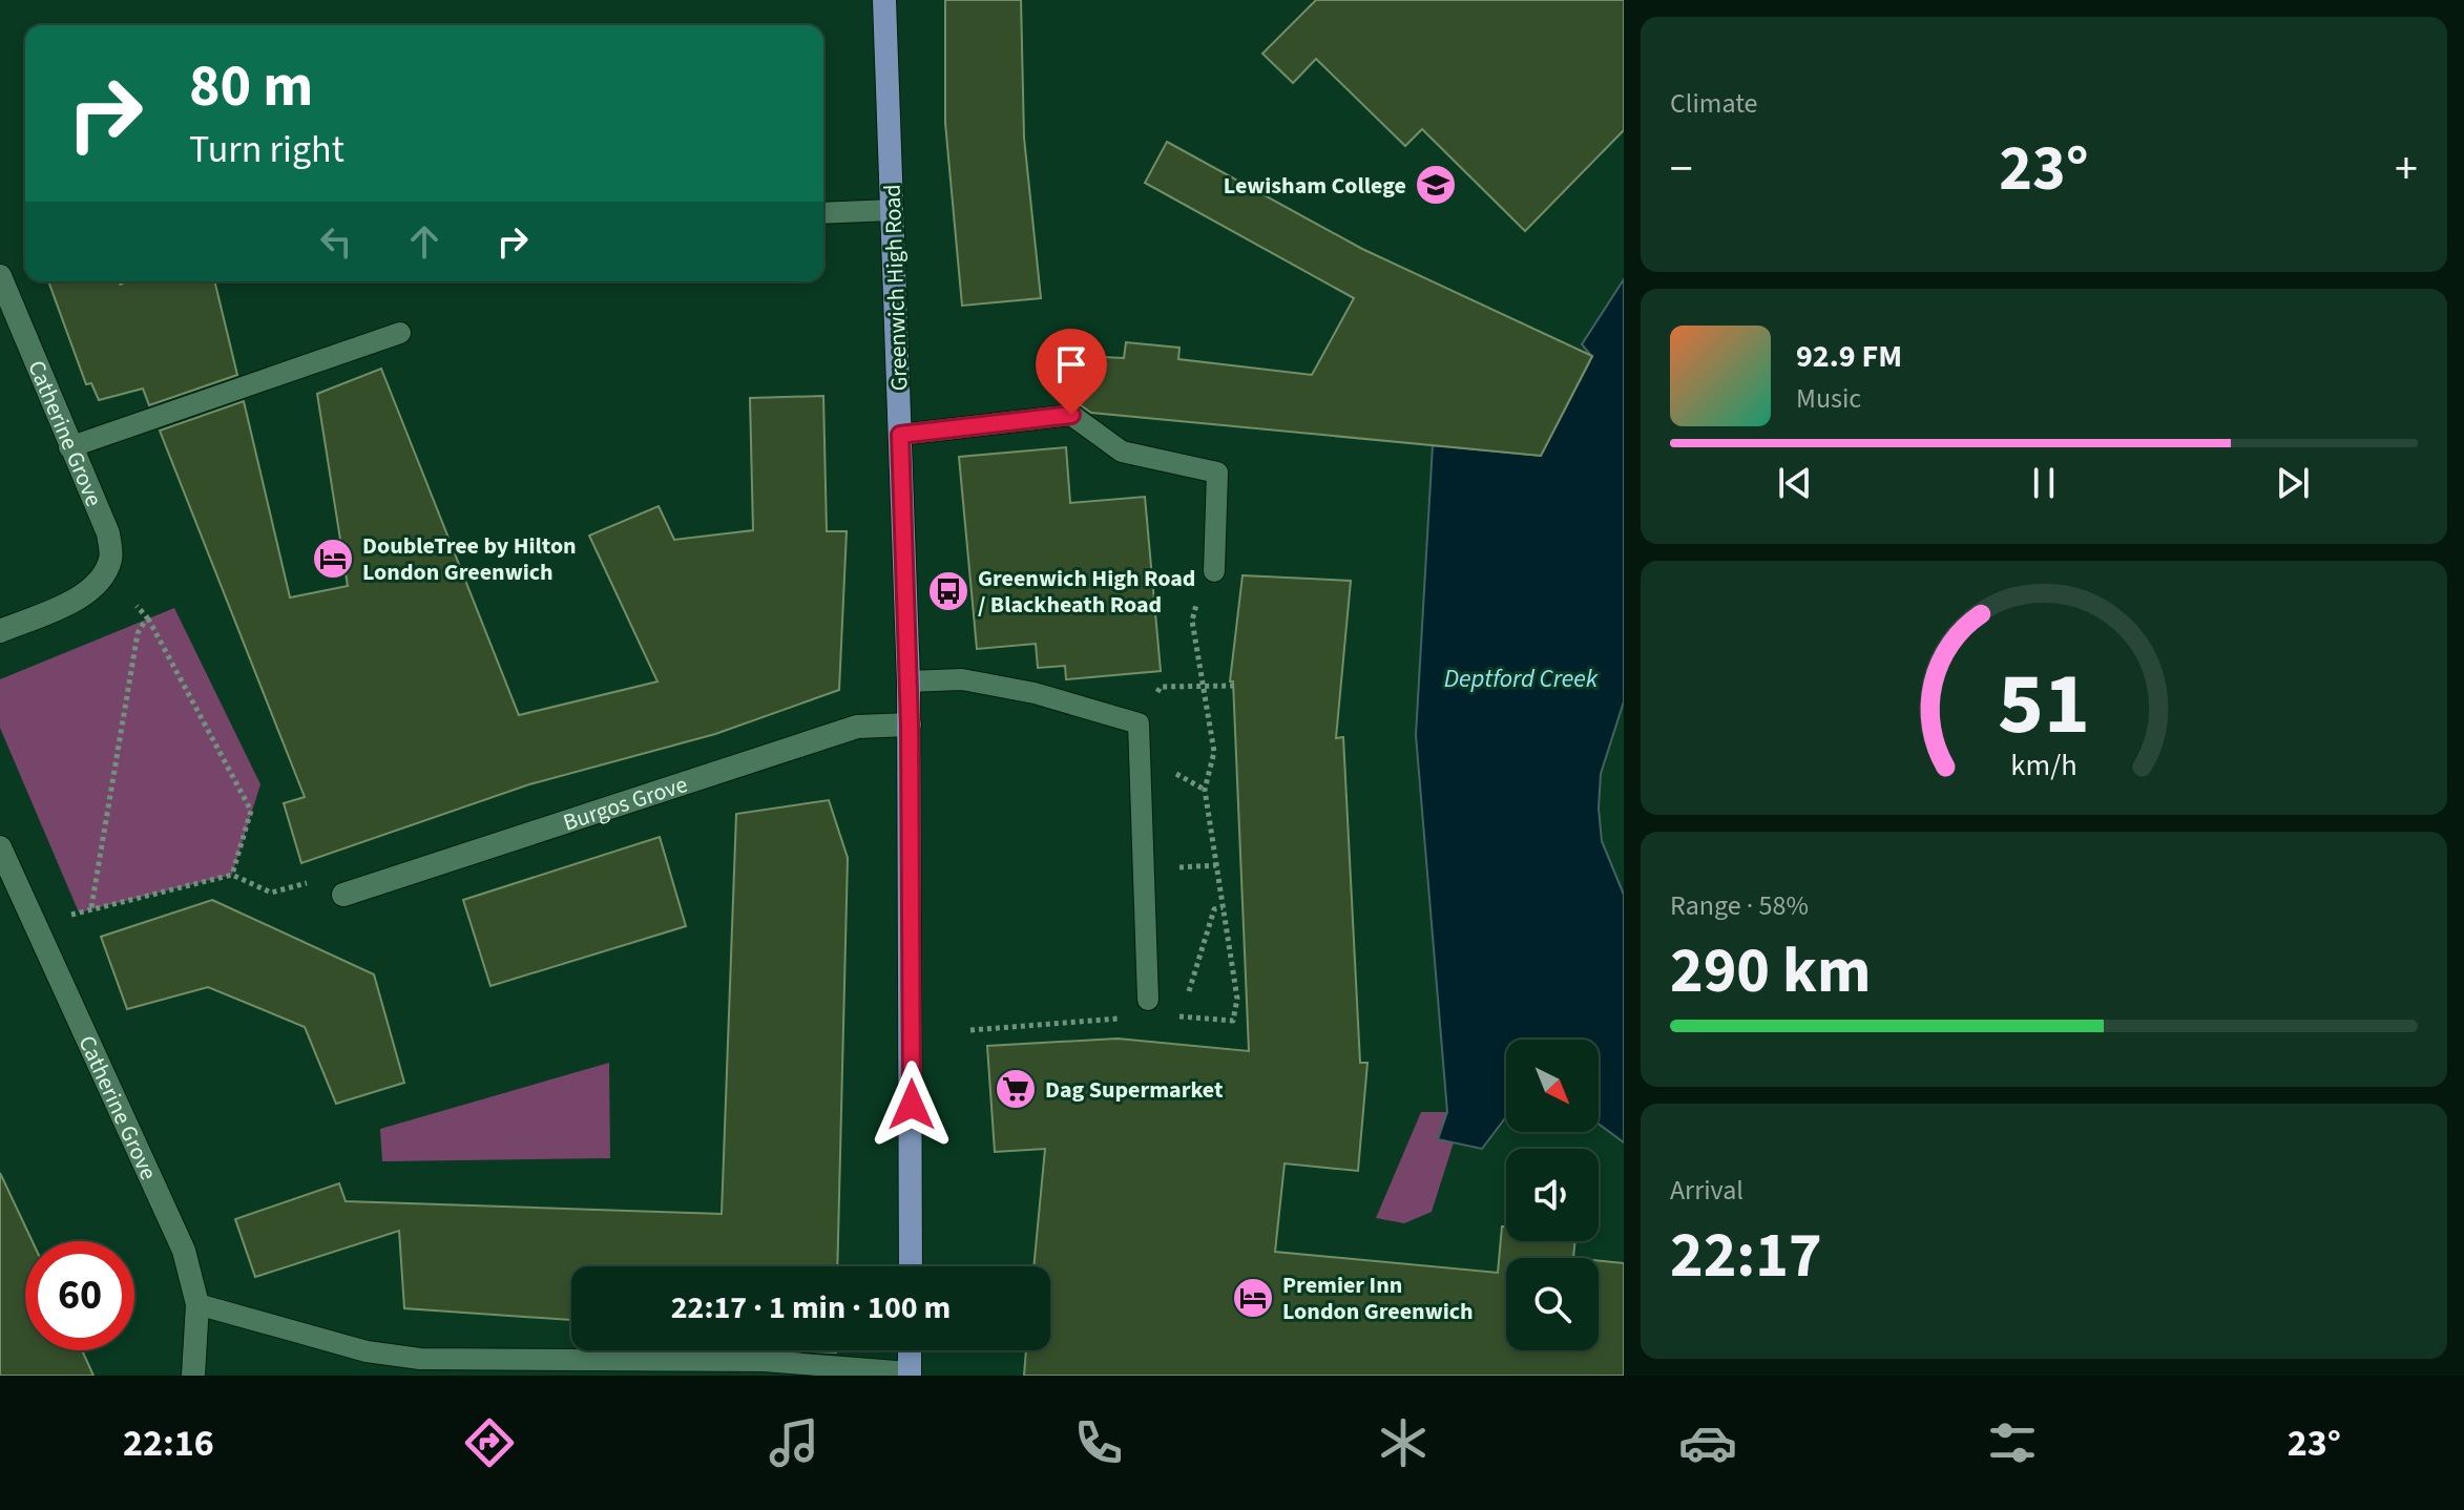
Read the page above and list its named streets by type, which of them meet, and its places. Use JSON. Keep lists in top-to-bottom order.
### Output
{
  "streets": {
    "main road": ["Greenwich High Road"],
    "street": ["Catherine Grove", "Burgos Grove"]
  },
  "crossings": [
    ["Greenwich High Road", "Burgos Grove"]
  ],
  "water": ["Deptford Creek"],
  "places": {
    "school or university": ["Lewisham College"],
    "hotel": ["DoubleTree by Hilton London Greenwich", "Premier Inn London Greenwich"],
    "bus stop": ["Greenwich High Road / Blackheath Road"],
    "supermarket": ["Dag Supermarket"]
  },
  "north": "bottom right",
  "page": {
    "tile": [
      "Climate",
      ["Range · 58%", "290 km"],
      ["Arrival", "22:17"]
    ],
    "turn": ["80 m", "Turn right"],
    "heat": ["−", "23°", "+"],
    "song": ["92.9 FM", "Music"],
    "limit": "60",
    "trip": "22:17 · 1 min · 100 m",
    "tabs": ["22:16", "23°"],
    "gauge": ["51", "km/h"]
  }
}
